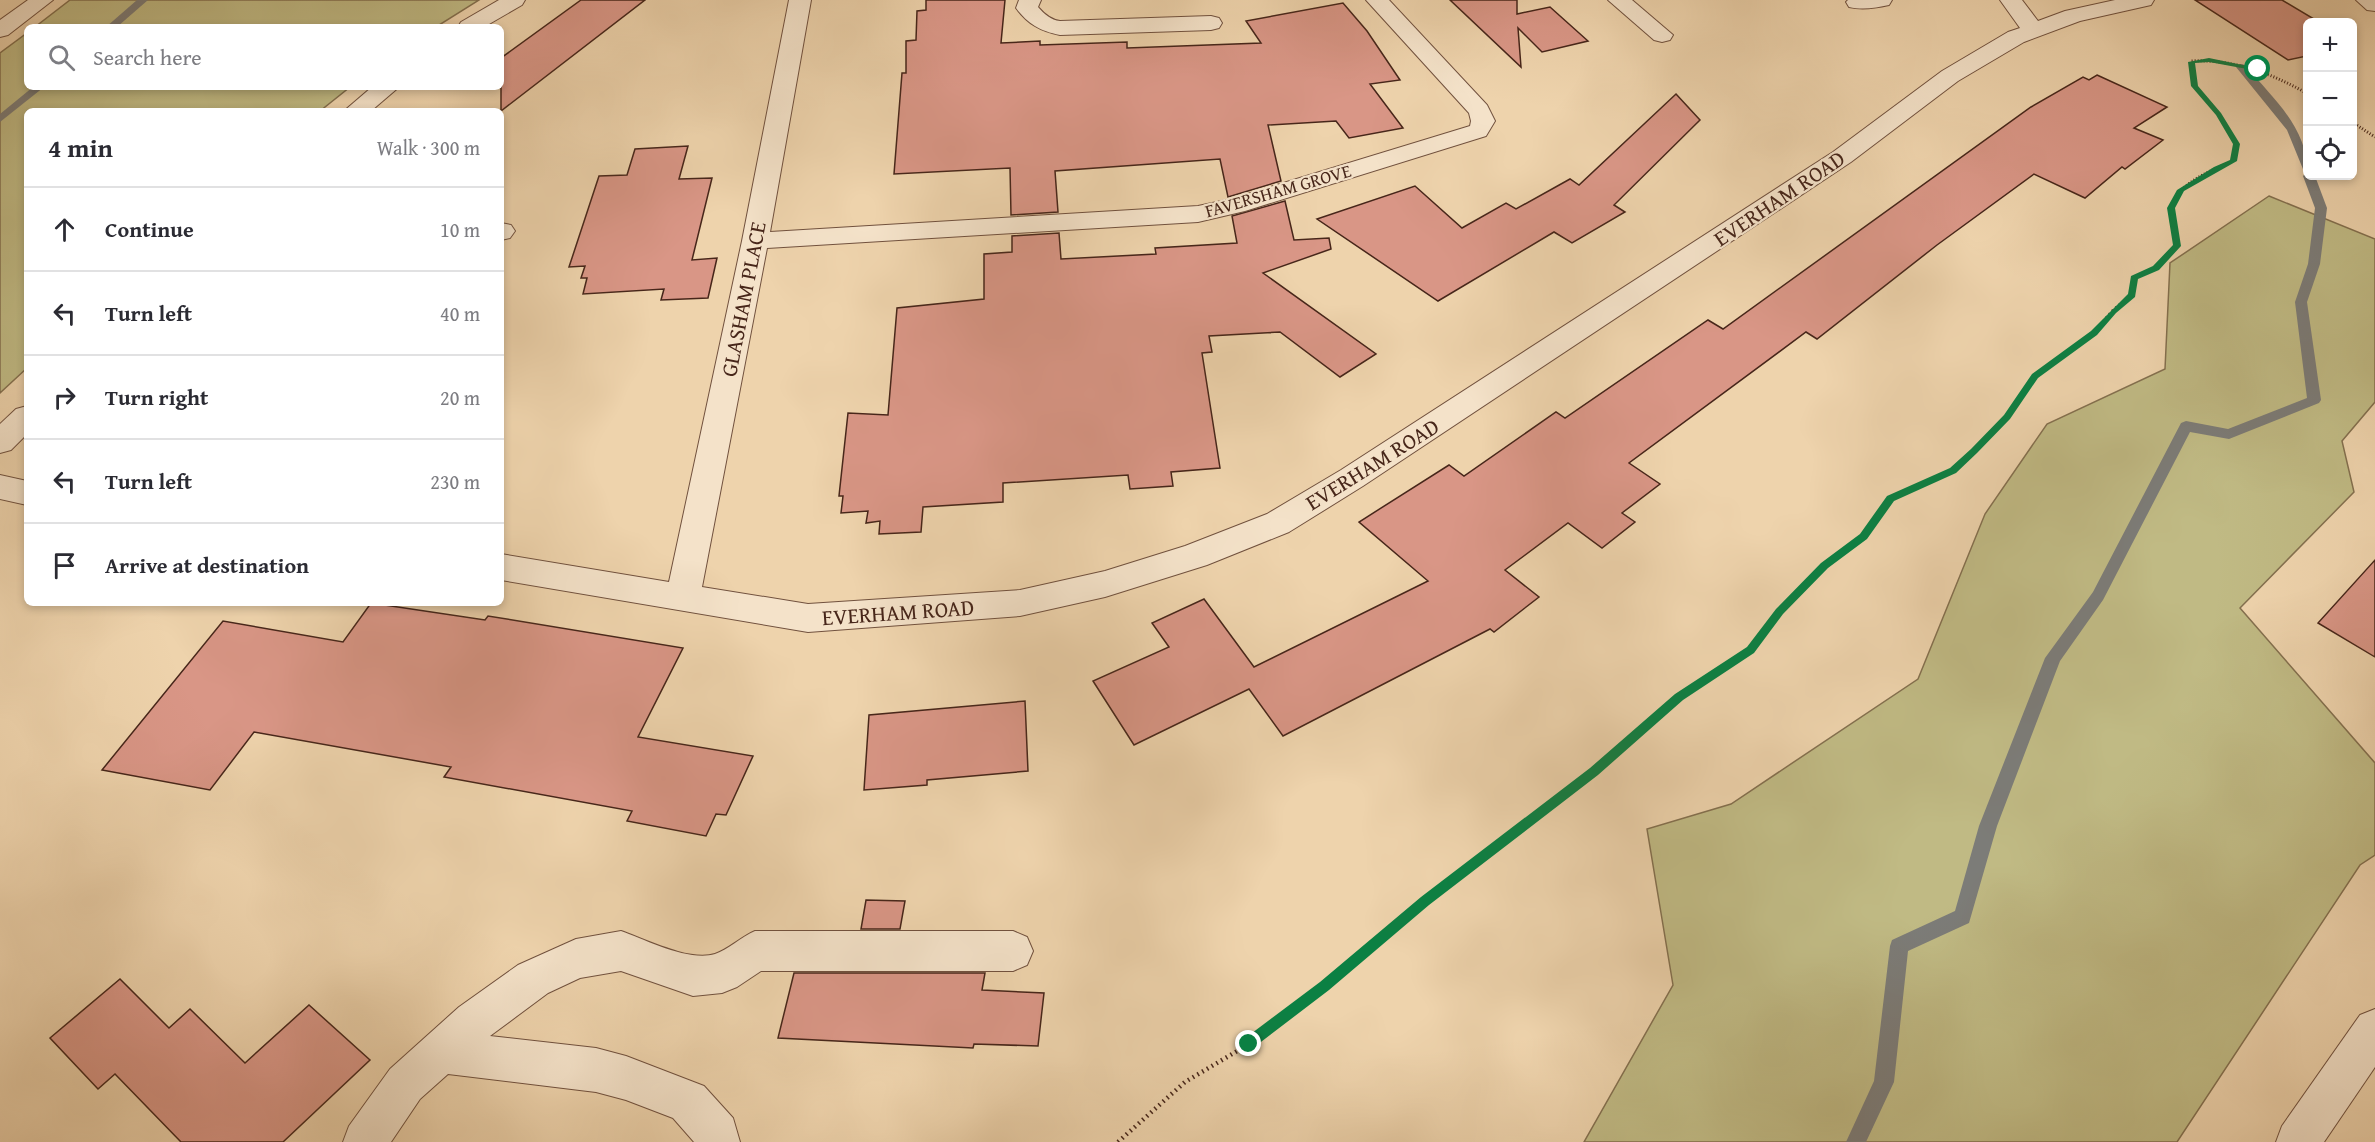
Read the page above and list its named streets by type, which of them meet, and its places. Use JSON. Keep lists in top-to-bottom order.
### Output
{
  "streets": {
    "street": ["FAVERSHAM GROVE", "EVERHAM ROAD", "GLASHAM PLACE"]
  },
  "crossings": [
    ["FAVERSHAM GROVE", "GLASHAM PLACE"],
    ["EVERHAM ROAD", "GLASHAM PLACE"]
  ],
  "page": {
    "map_buttons": ["+", "−"],
    "search": "Search here",
    "heading": ["4 min", "Walk · 300 m"],
    "list": [
      ["Continue", "10 m"],
      ["Turn left", "40 m"],
      ["Turn right", "20 m"],
      ["Turn left", "230 m"],
      "Arrive at destination"
    ]
  }
}
